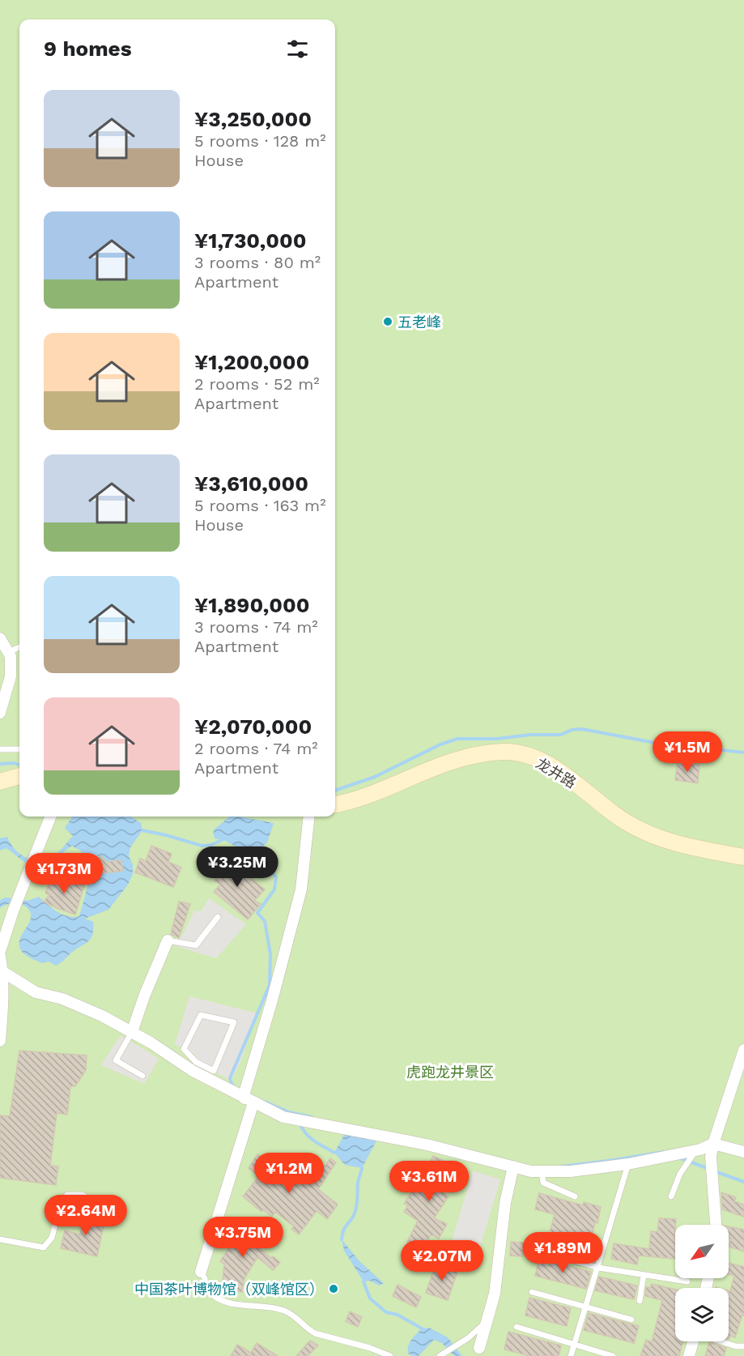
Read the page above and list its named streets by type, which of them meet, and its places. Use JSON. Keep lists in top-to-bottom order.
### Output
{
  "streets": {
    "street": ["龙井路"]
  },
  "parks": ["虎跑龙井景区"],
  "places": ["五老峰", "中国茶叶博物馆（双峰馆区）"],
  "north": "bottom left",
  "page": {
    "heading": "9 homes",
    "list": [
      {
        "name": "¥3,250,000",
        "note": "5 rooms · 128 m² · House"
      },
      {
        "name": "¥1,730,000",
        "note": "3 rooms · 80 m² · Apartment"
      },
      {
        "name": "¥1,200,000",
        "note": "2 rooms · 52 m² · Apartment"
      },
      {
        "name": "¥3,610,000",
        "note": "5 rooms · 163 m² · House"
      },
      {
        "name": "¥1,890,000",
        "note": "3 rooms · 74 m² · Apartment"
      },
      {
        "name": "¥2,070,000",
        "note": "2 rooms · 74 m² · Apartment"
      }
    ],
    "price": [
      "¥1.5M",
      "¥3.25M",
      "¥1.73M",
      "¥1.2M",
      "¥3.61M",
      "¥2.64M",
      "¥3.75M",
      "¥1.89M",
      "¥2.07M"
    ]
  }
}
